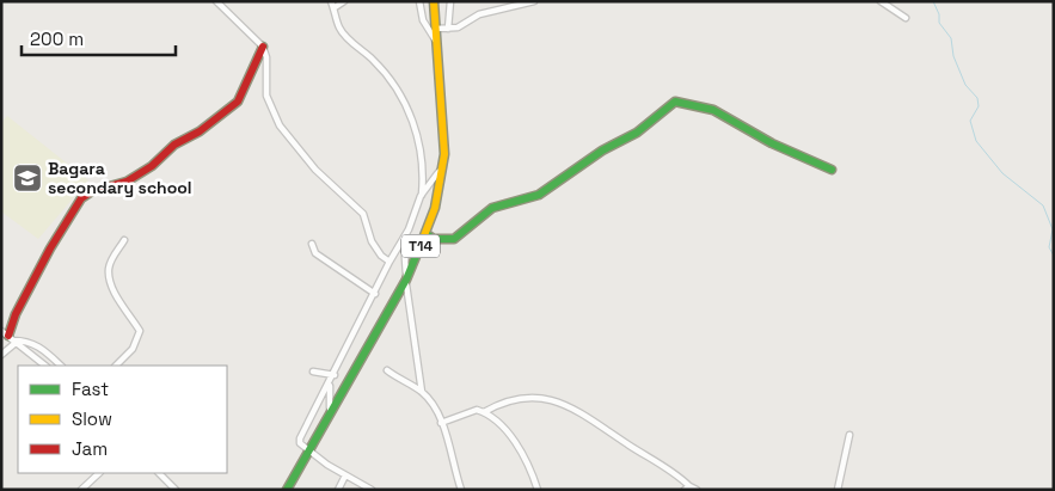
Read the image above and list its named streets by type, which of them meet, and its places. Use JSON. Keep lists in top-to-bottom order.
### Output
{
  "streets": {
    "main road": ["T14"]
  },
  "places": {
    "school or university": ["Bagara secondary school"]
  },
  "legend": ["Fast", "Slow", "Jam"],
  "scale_bar": "200 m"
}
